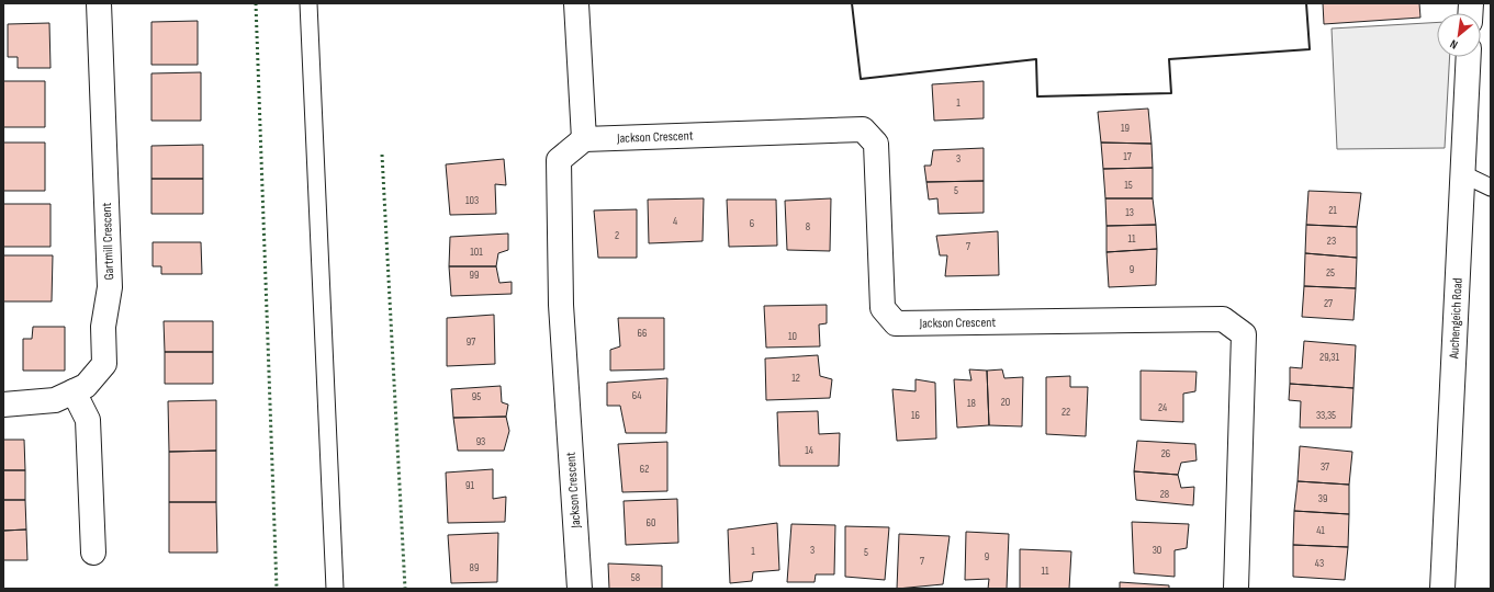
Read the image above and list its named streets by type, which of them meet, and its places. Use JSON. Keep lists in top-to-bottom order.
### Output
{
  "streets": {
    "street": ["Jackson Crescent", "Gartmill Crescent", "Auchengeich Road"]
  },
  "house_numbers": [
    "1",
    "19",
    "17",
    "3",
    "15",
    "5",
    "103",
    "21",
    "13",
    "4",
    "6",
    "8",
    "2",
    "11",
    "23",
    "7",
    "101",
    "9",
    "25",
    "99",
    "27",
    "66",
    "10",
    "97",
    "29,31",
    "12",
    "64",
    "95",
    "20",
    "18",
    "24",
    "22",
    "16",
    "33,35",
    "93",
    "14",
    "26",
    "37",
    "62",
    "91",
    "28",
    "39",
    "60",
    "41",
    "3",
    "30",
    "1",
    "5",
    "9",
    "7",
    "43",
    "89",
    "11",
    "58"
  ],
  "north": "bottom left"
}
